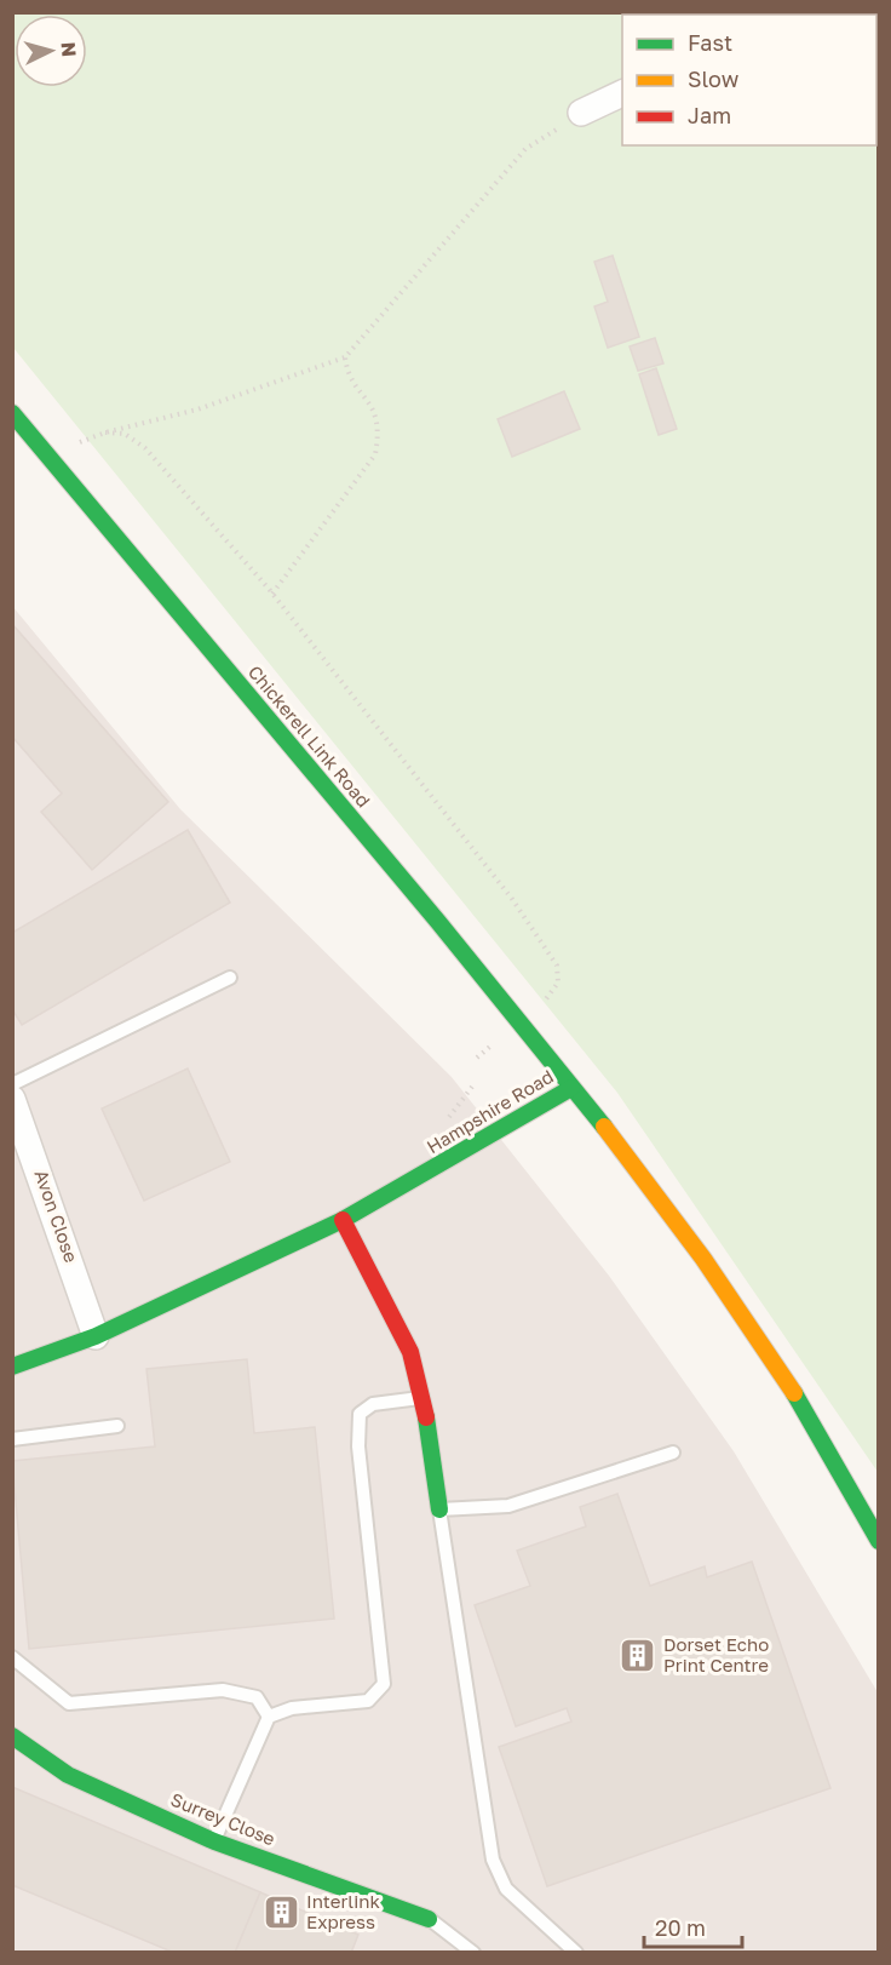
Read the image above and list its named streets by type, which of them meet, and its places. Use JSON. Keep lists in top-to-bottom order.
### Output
{
  "streets": {
    "main road": ["Chickerell Link Road", "Hampshire Road", "Surrey Close"],
    "street": ["Avon Close"]
  },
  "crossings": [
    ["Chickerell Link Road", "Hampshire Road"],
    ["Hampshire Road", "Avon Close"]
  ],
  "places": {
    "building": ["Dorset Echo Print Centre", "Interlink Express"]
  },
  "legend": ["Fast", "Slow", "Jam"],
  "scale_bar": "20 m",
  "north": "right"
}
